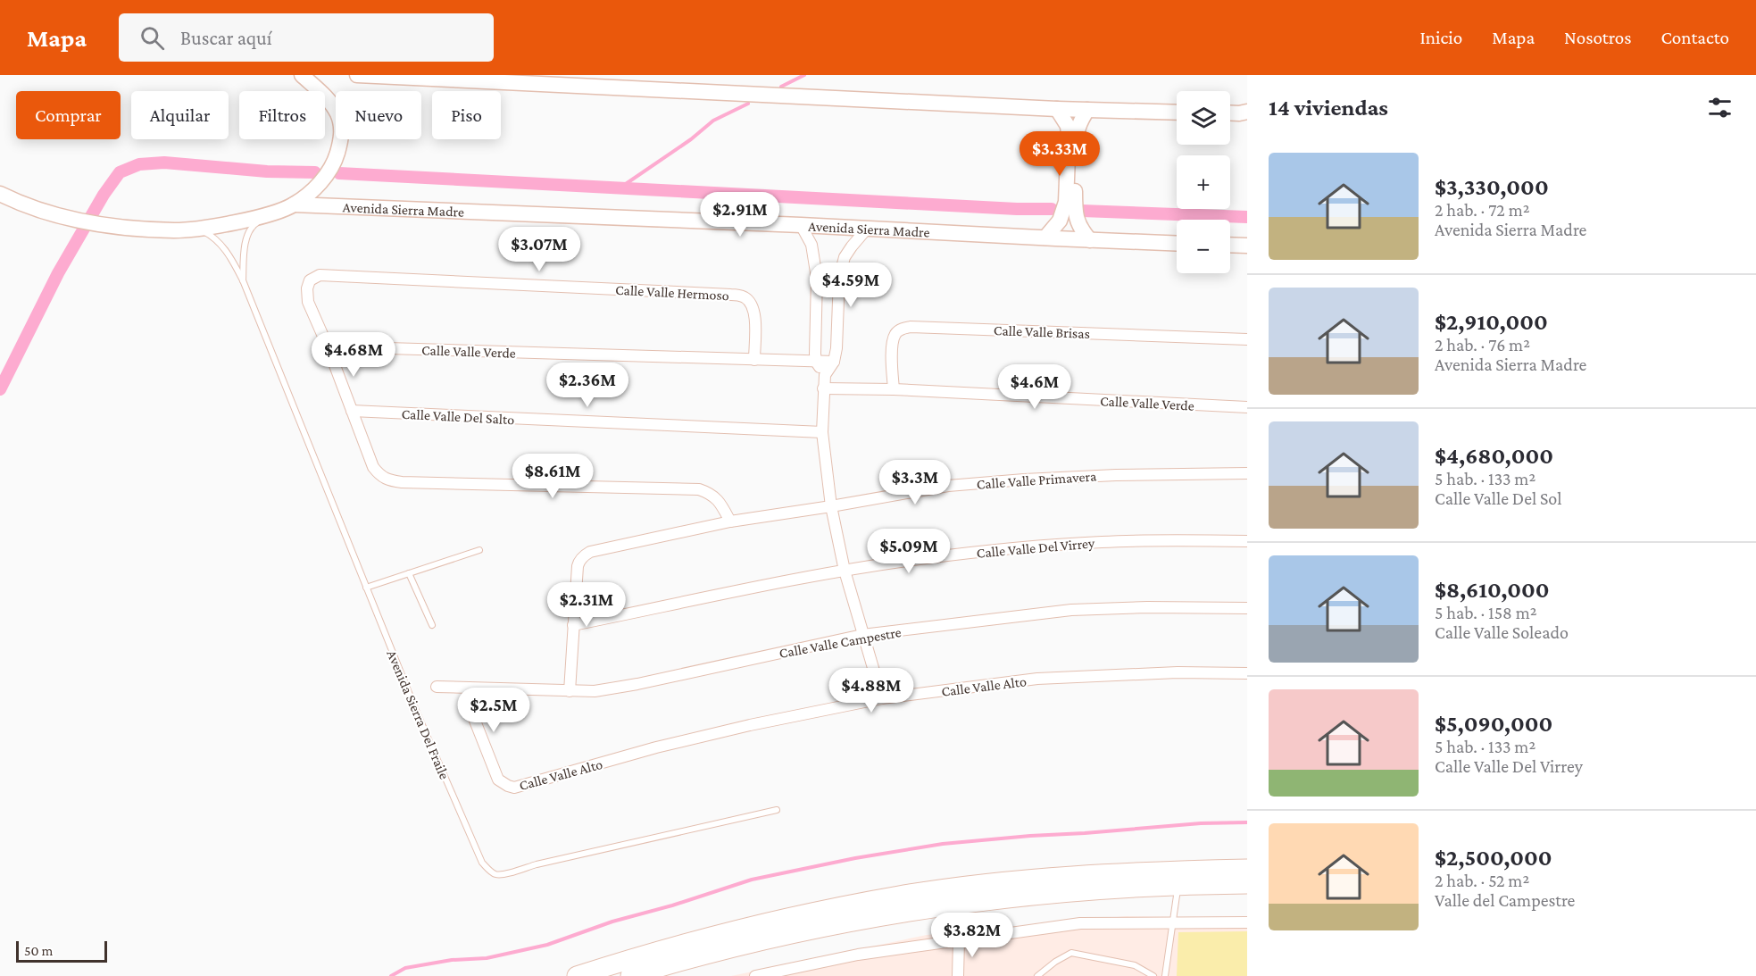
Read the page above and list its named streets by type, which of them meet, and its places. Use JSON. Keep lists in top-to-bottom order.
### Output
{
  "streets": {
    "street": [
      "Avenida Sierra Madre",
      "Calle Valle Hermoso",
      "Calle Valle Brisas",
      "Calle Valle Verde",
      "Calle Valle Del Salto",
      "Calle Valle Primavera",
      "Calle Valle Del Virrey",
      "Calle Valle Campestre",
      "Calle Valle Alto"
    ],
    "lane": ["Avenida Sierra Del Fraile"]
  },
  "crossings": [
    ["Avenida Sierra Madre", "Avenida Sierra Del Fraile"],
    ["Calle Valle Hermoso", "Calle Valle Verde"],
    ["Calle Valle Brisas", "Calle Valle Verde"],
    ["Calle Valle Primavera", "Calle Valle Del Virrey"],
    ["Calle Valle Campestre", "Calle Valle Alto"]
  ],
  "scale_bar": "50 m",
  "page": {
    "header": "Mapa",
    "search": "Buscar aquí",
    "nav": [
      "Inicio",
      "Mapa",
      "Nosotros",
      "Contacto"
    ],
    "heading": "14 viviendas",
    "map_buttons": ["+", "−"],
    "chip": [
      "Comprar",
      "Alquilar",
      "Filtros",
      "Nuevo",
      "Piso"
    ],
    "price": [
      "$3.33M",
      "$2.91M",
      "$3.07M",
      "$4.59M",
      "$4.68M",
      "$2.36M",
      "$4.6M",
      "$8.61M",
      "$3.3M",
      "$5.09M",
      "$2.31M",
      "$4.88M",
      "$2.5M",
      "$3.82M"
    ],
    "list": [
      {
        "name": "$3,330,000",
        "note": "2 hab. · 72 m² · Avenida Sierra Madre"
      },
      {
        "name": "$2,910,000",
        "note": "2 hab. · 76 m² · Avenida Sierra Madre"
      },
      {
        "name": "$4,680,000",
        "note": "5 hab. · 133 m² · Calle Valle Del Sol"
      },
      {
        "name": "$8,610,000",
        "note": "5 hab. · 158 m² · Calle Valle Soleado"
      },
      {
        "name": "$5,090,000",
        "note": "5 hab. · 133 m² · Calle Valle Del Virrey"
      },
      {
        "name": "$2,500,000",
        "note": "2 hab. · 52 m² · Valle del Campestre"
      }
    ],
    "scale": "50 m"
  }
}
